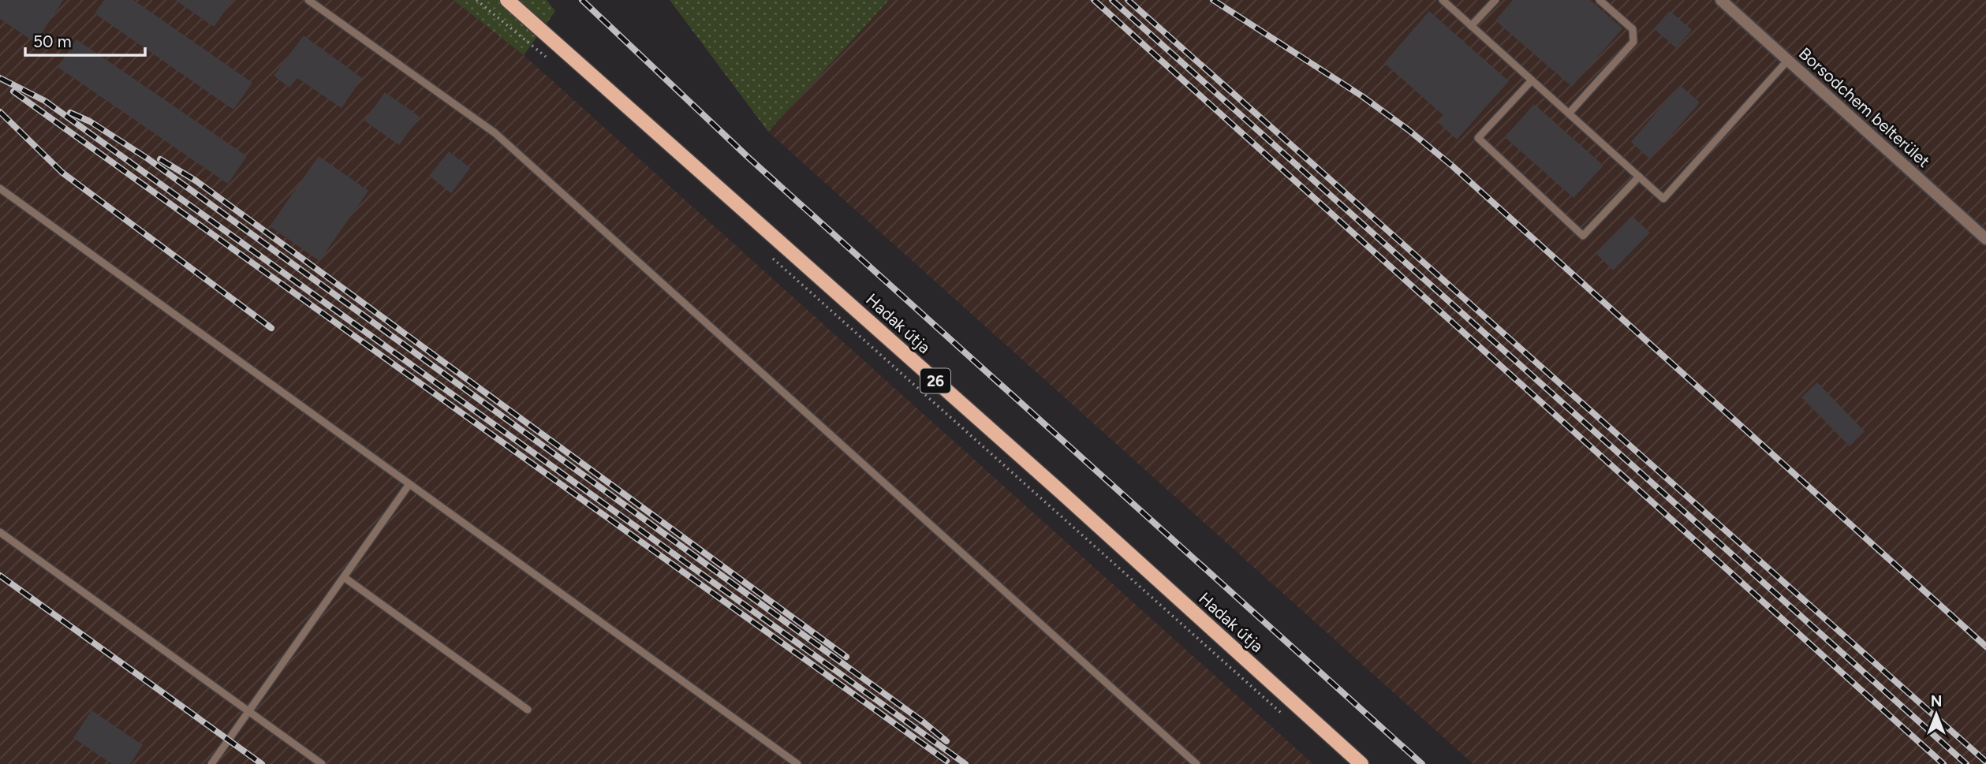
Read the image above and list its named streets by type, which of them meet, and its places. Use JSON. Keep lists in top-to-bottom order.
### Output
{
  "streets": {
    "main road": ["Hadak útja", "26"],
    "street": ["Borsodchem belterület"]
  },
  "scale_bar": "50 m",
  "north": "top"
}
